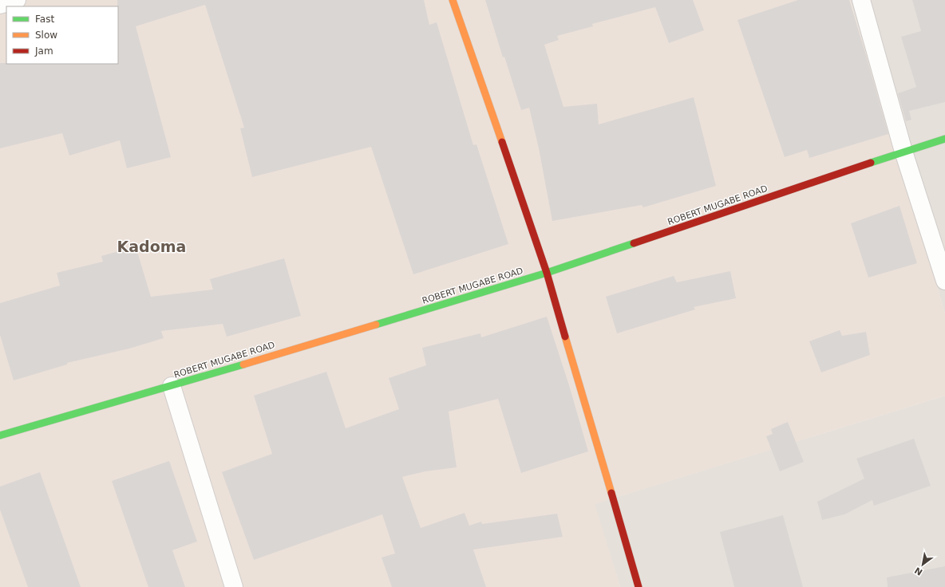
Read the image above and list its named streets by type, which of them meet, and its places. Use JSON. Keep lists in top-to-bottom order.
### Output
{
  "streets": {
    "street": ["ROBERT MUGABE ROAD"]
  },
  "districts": ["Kadoma"],
  "legend": ["Fast", "Slow", "Jam"],
  "north": "bottom left"
}
